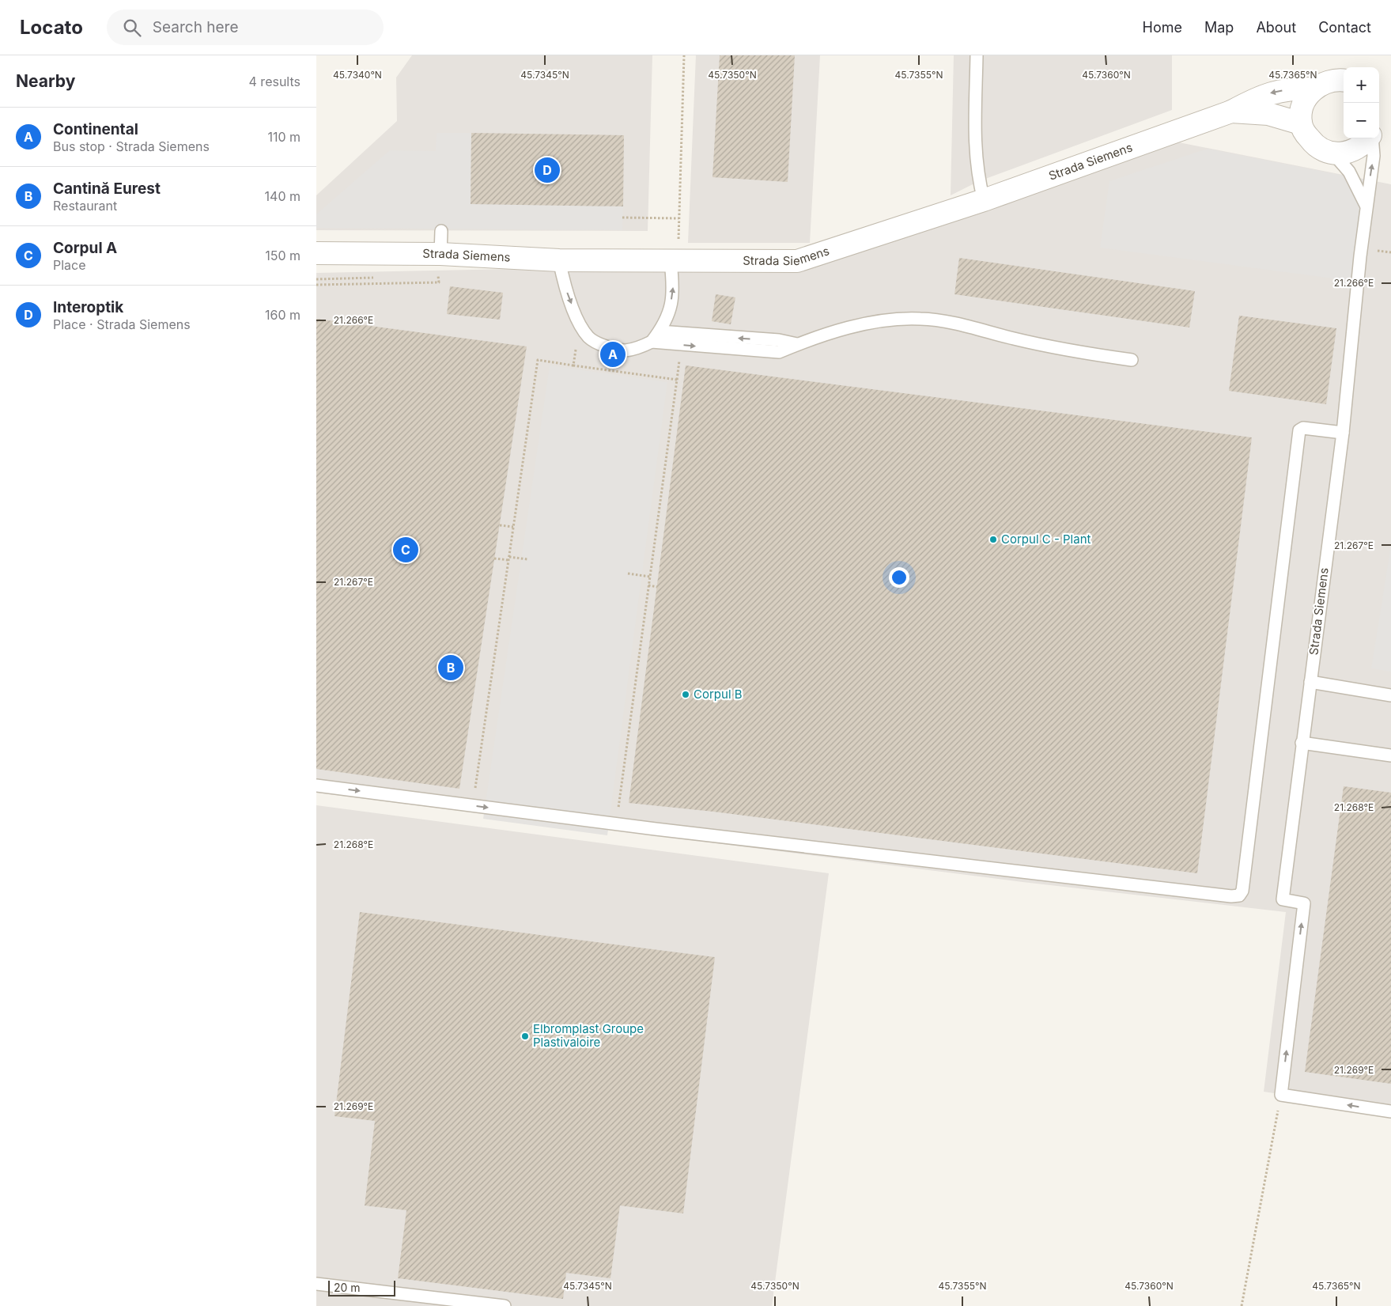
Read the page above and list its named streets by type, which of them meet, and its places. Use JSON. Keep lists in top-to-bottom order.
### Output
{
  "streets": {
    "street": ["Strada Siemens"]
  },
  "places": ["Corpul C - Plant", "Corpul B", "Elbromplast Groupe Plastivaloire"],
  "scale_bar": "20 m",
  "page": {
    "header": "Locato",
    "search": "Search here",
    "nav": [
      "Home",
      "Map",
      "About",
      "Contact"
    ],
    "heading": ["Nearby", "4 results"],
    "map_buttons": ["+", "−"],
    "list": [
      {
        "mark": "A",
        "name": "Continental",
        "note": "Bus stop · Strada Siemens",
        "value": "110 m"
      },
      {
        "mark": "B",
        "name": "Cantină Eurest",
        "note": "Restaurant",
        "value": "140 m"
      },
      {
        "mark": "C",
        "name": "Corpul A",
        "note": "Place",
        "value": "150 m"
      },
      {
        "mark": "D",
        "name": "Interoptik",
        "note": "Place · Strada Siemens",
        "value": "160 m"
      }
    ],
    "pins": [
      "D",
      "A",
      "C",
      "B"
    ],
    "scale": "20 m"
  },
  "coordinates": [
    "45.7340°N",
    "45.7345°N",
    "45.7350°N",
    "45.7355°N",
    "45.7360°N",
    "45.7365°N",
    "21.266°E",
    "21.267°E",
    "21.268°E",
    "21.269°E"
  ]
}
